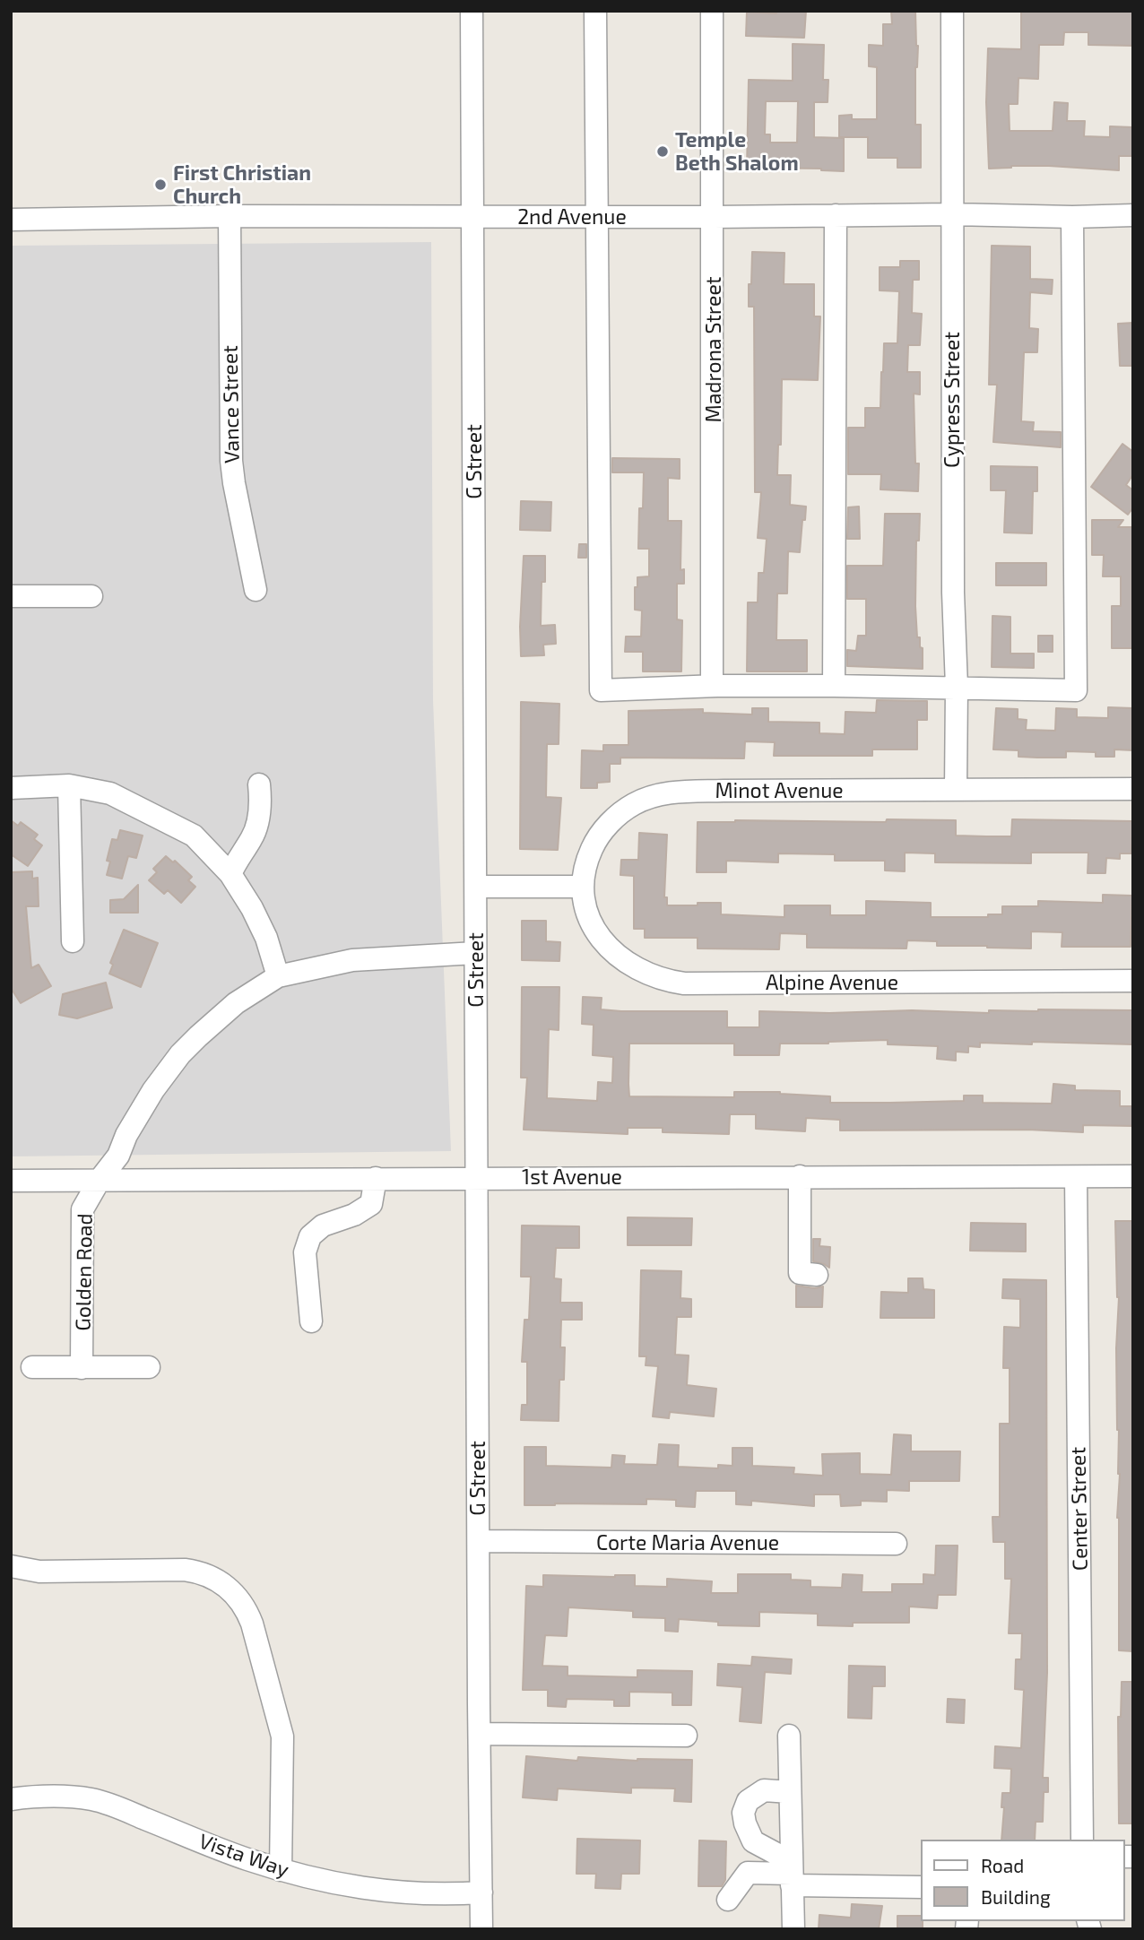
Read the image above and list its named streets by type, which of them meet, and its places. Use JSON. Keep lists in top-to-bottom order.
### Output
{
  "streets": {
    "street": [
      "2nd Avenue",
      "Madrona Street",
      "Cypress Street",
      "Vance Street",
      "G Street",
      "Minot Avenue",
      "Alpine Avenue",
      "1st Avenue",
      "Golden Road",
      "Center Street",
      "Corte Maria Avenue",
      "Vista Way"
    ]
  },
  "crossings": [
    ["2nd Avenue", "Madrona Street"],
    ["2nd Avenue", "Cypress Street"],
    ["2nd Avenue", "Vance Street"],
    ["2nd Avenue", "G Street"],
    ["Cypress Street", "Minot Avenue"],
    ["G Street", "1st Avenue"],
    ["G Street", "Corte Maria Avenue"],
    ["G Street", "Vista Way"],
    ["Minot Avenue", "Alpine Avenue"],
    ["1st Avenue", "Golden Road"],
    ["1st Avenue", "Center Street"]
  ],
  "places": ["Temple Beth Shalom", "First Christian Church"],
  "legend": ["Road", "Building"]
}
